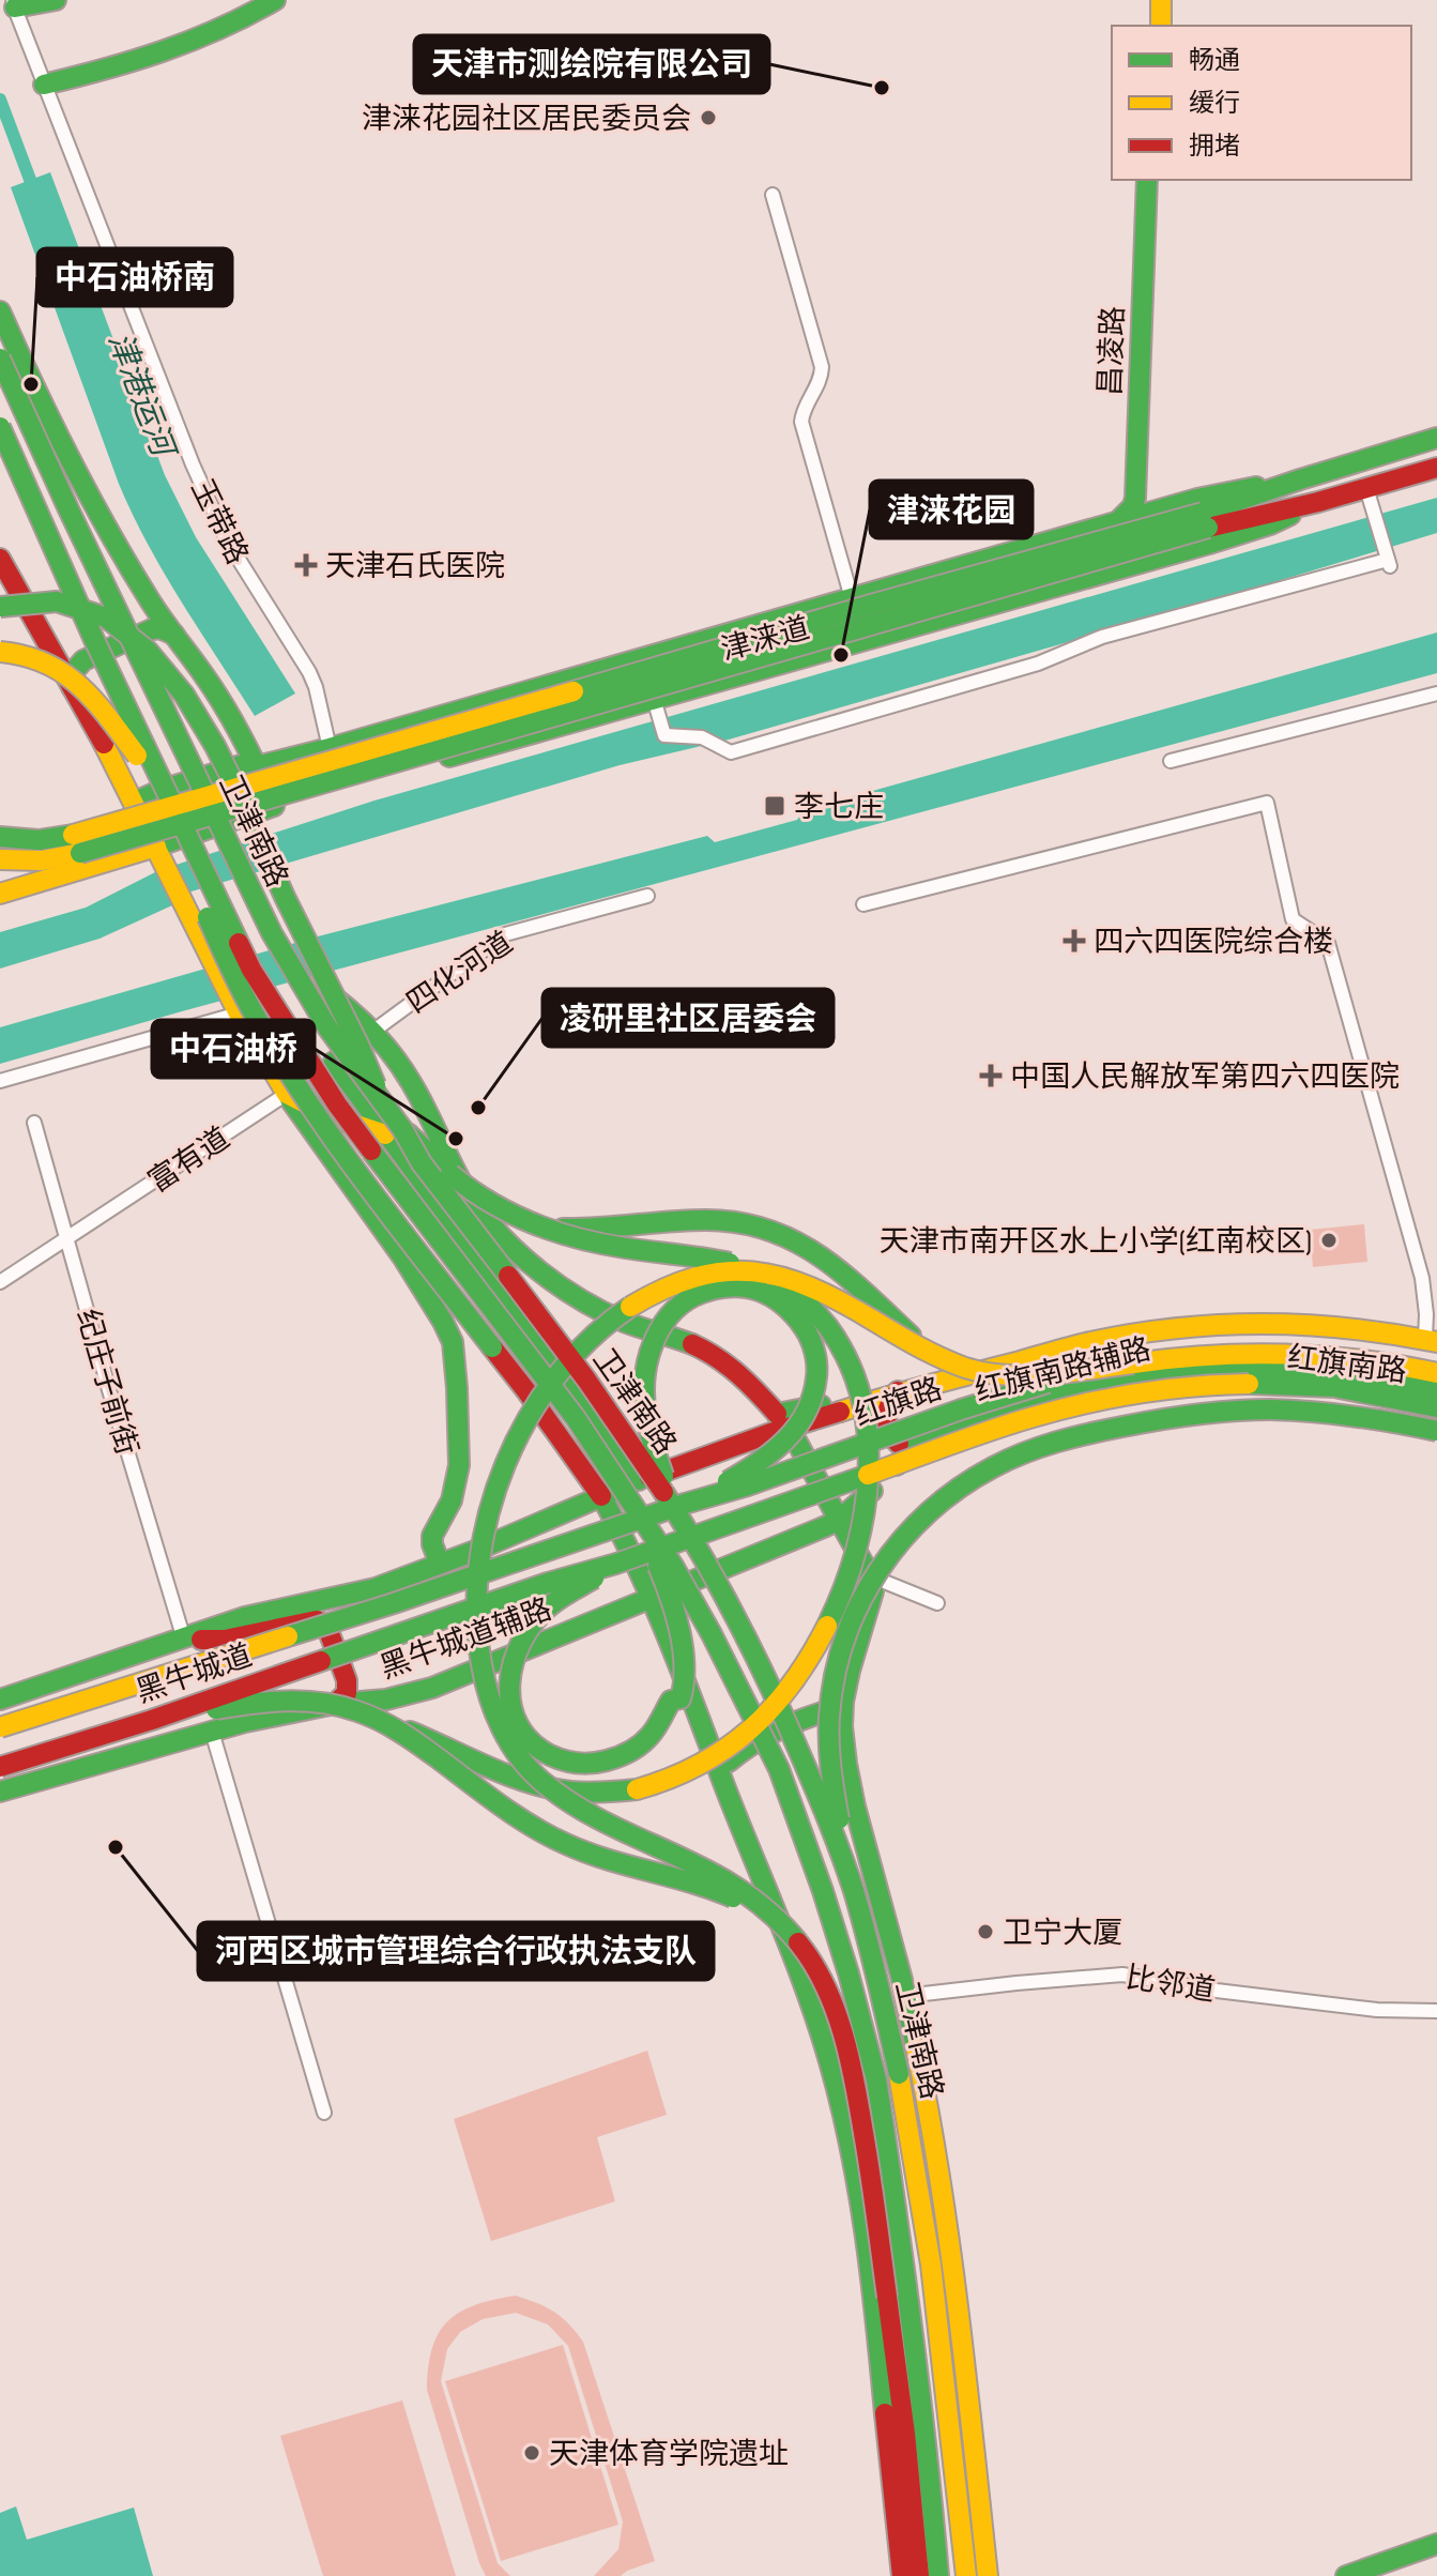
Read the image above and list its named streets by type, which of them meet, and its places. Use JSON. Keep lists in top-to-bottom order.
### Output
{
  "streets": {
    "main road": [
      "昌凌路",
      "津涞道",
      "卫津南路",
      "红旗南路",
      "红旗南路辅路",
      "红旗路",
      "黑牛城道辅路",
      "黑牛城道"
    ],
    "street": [
      "玉带路",
      "四化河道",
      "富有道",
      "纪庄子前街",
      "比邻道"
    ]
  },
  "crossings": [
    ["昌凌路", "津涞道"],
    ["玉带路", "津涞道"],
    ["卫津南路", "红旗南路辅路"],
    ["卫津南路", "红旗路"],
    ["四化河道", "富有道"],
    ["富有道", "纪庄子前街"],
    ["红旗南路", "红旗路"],
    ["红旗南路辅路", "黑牛城道辅路"],
    ["红旗路", "黑牛城道"]
  ],
  "water": ["津港运河"],
  "places": {
    "other": [
      "天津市测绘院有限公司",
      "津涞花园社区居民委员会",
      "中石油桥南",
      "津涞花园",
      "凌研里社区居委会",
      "中石油桥",
      "天津市南开区水上小学(红南校区)",
      "河西区城市管理综合行政执法支队",
      "卫宁大厦",
      "天津体育学院遗址"
    ],
    "health": ["天津石氏医院", "四六四医院综合楼", "中国人民解放军第四六四医院"],
    "transit": ["李七庄"]
  },
  "legend": ["畅通", "缓行", "拥堵"]
}
